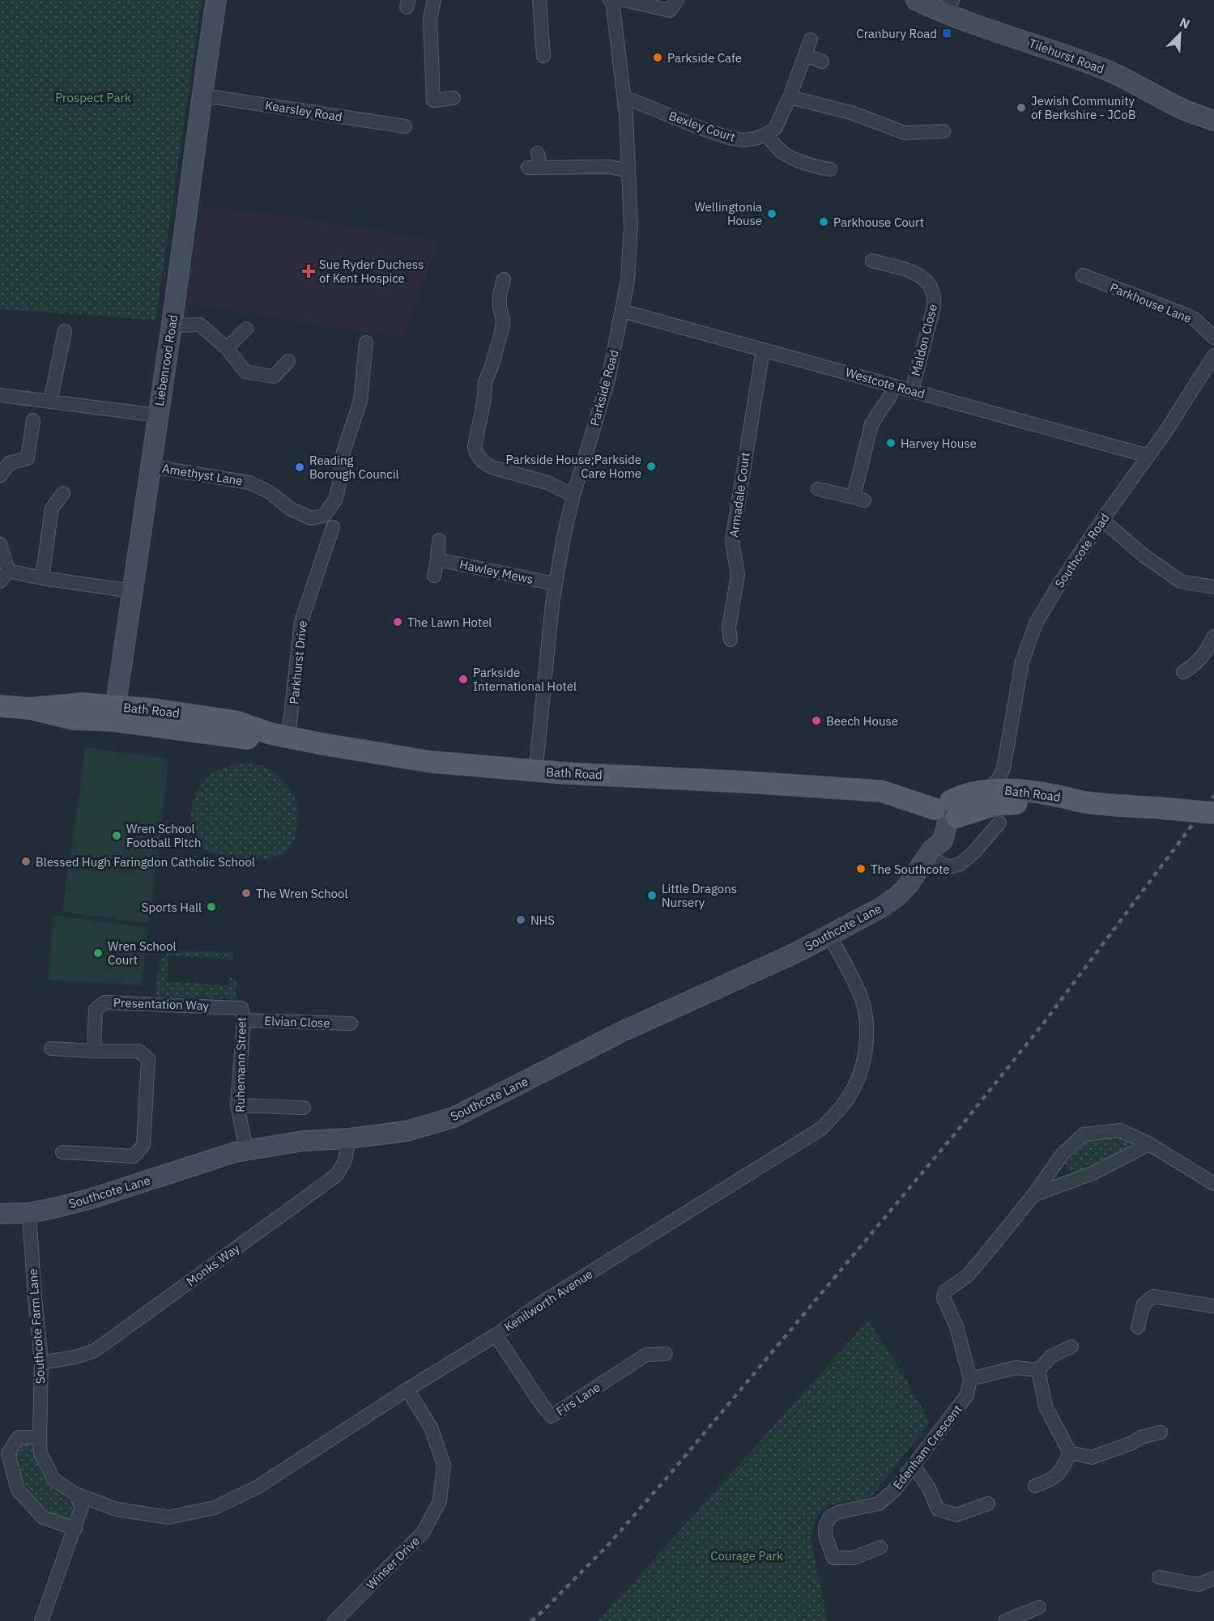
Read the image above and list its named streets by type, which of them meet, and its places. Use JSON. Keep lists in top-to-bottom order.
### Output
{
  "streets": {
    "main road": ["Bath Road"],
    "street": [
      "Tilehurst Road",
      "Kearsley Road",
      "Bexley Court",
      "Parkhouse Lane",
      "Maldon Close",
      "Liebenrood Road",
      "Westcote Road",
      "Parkside Road",
      "Amethyst Lane",
      "Armadale Court",
      "Southcote Road",
      "Hawley Mews",
      "Parkhurst Drive",
      "Southcote Lane",
      "Presentation Way",
      "Elvian Close",
      "Ruhemann Street",
      "Monks Way",
      "Kenilworth Avenue",
      "Southcote Farm Lane",
      "Firs Lane",
      "Edenham Crescent",
      "Winser Drive"
    ]
  },
  "crossings": [
    ["Kearsley Road", "Liebenrood Road"],
    ["Bexley Court", "Parkside Road"],
    ["Maldon Close", "Westcote Road"],
    ["Liebenrood Road", "Amethyst Lane"],
    ["Liebenrood Road", "Bath Road"],
    ["Westcote Road", "Parkside Road"],
    ["Westcote Road", "Armadale Court"],
    ["Westcote Road", "Southcote Road"],
    ["Parkside Road", "Hawley Mews"],
    ["Parkside Road", "Bath Road"],
    ["Southcote Road", "Bath Road"],
    ["Parkhurst Drive", "Bath Road"],
    ["Bath Road", "Southcote Lane"],
    ["Southcote Lane", "Ruhemann Street"],
    ["Southcote Lane", "Monks Way"],
    ["Southcote Lane", "Kenilworth Avenue"],
    ["Southcote Lane", "Southcote Farm Lane"],
    ["Presentation Way", "Elvian Close"],
    ["Presentation Way", "Ruhemann Street"],
    ["Elvian Close", "Ruhemann Street"],
    ["Kenilworth Avenue", "Southcote Farm Lane"],
    ["Kenilworth Avenue", "Firs Lane"],
    ["Kenilworth Avenue", "Winser Drive"]
  ],
  "parks": ["Prospect Park", "Courage Park"],
  "places": {
    "transit": ["Cranbury Road"],
    "other": [
      "Parkside Cafe",
      "Jewish Community of Berkshire - JCoB",
      "Wellingtonia House",
      "Parkhouse Court",
      "Harvey House",
      "Parkside House;Parkside Care Home",
      "Reading Borough Council",
      "The Lawn Hotel",
      "Parkside International Hotel",
      "Beech House",
      "Wren School Football Pitch",
      "Blessed Hugh Faringdon Catholic School",
      "The Southcote",
      "The Wren School",
      "Little Dragons Nursery",
      "Sports Hall",
      "NHS",
      "Wren School Court"
    ],
    "health": ["Sue Ryder Duchess of Kent Hospice"]
  },
  "north": "top right"
}
